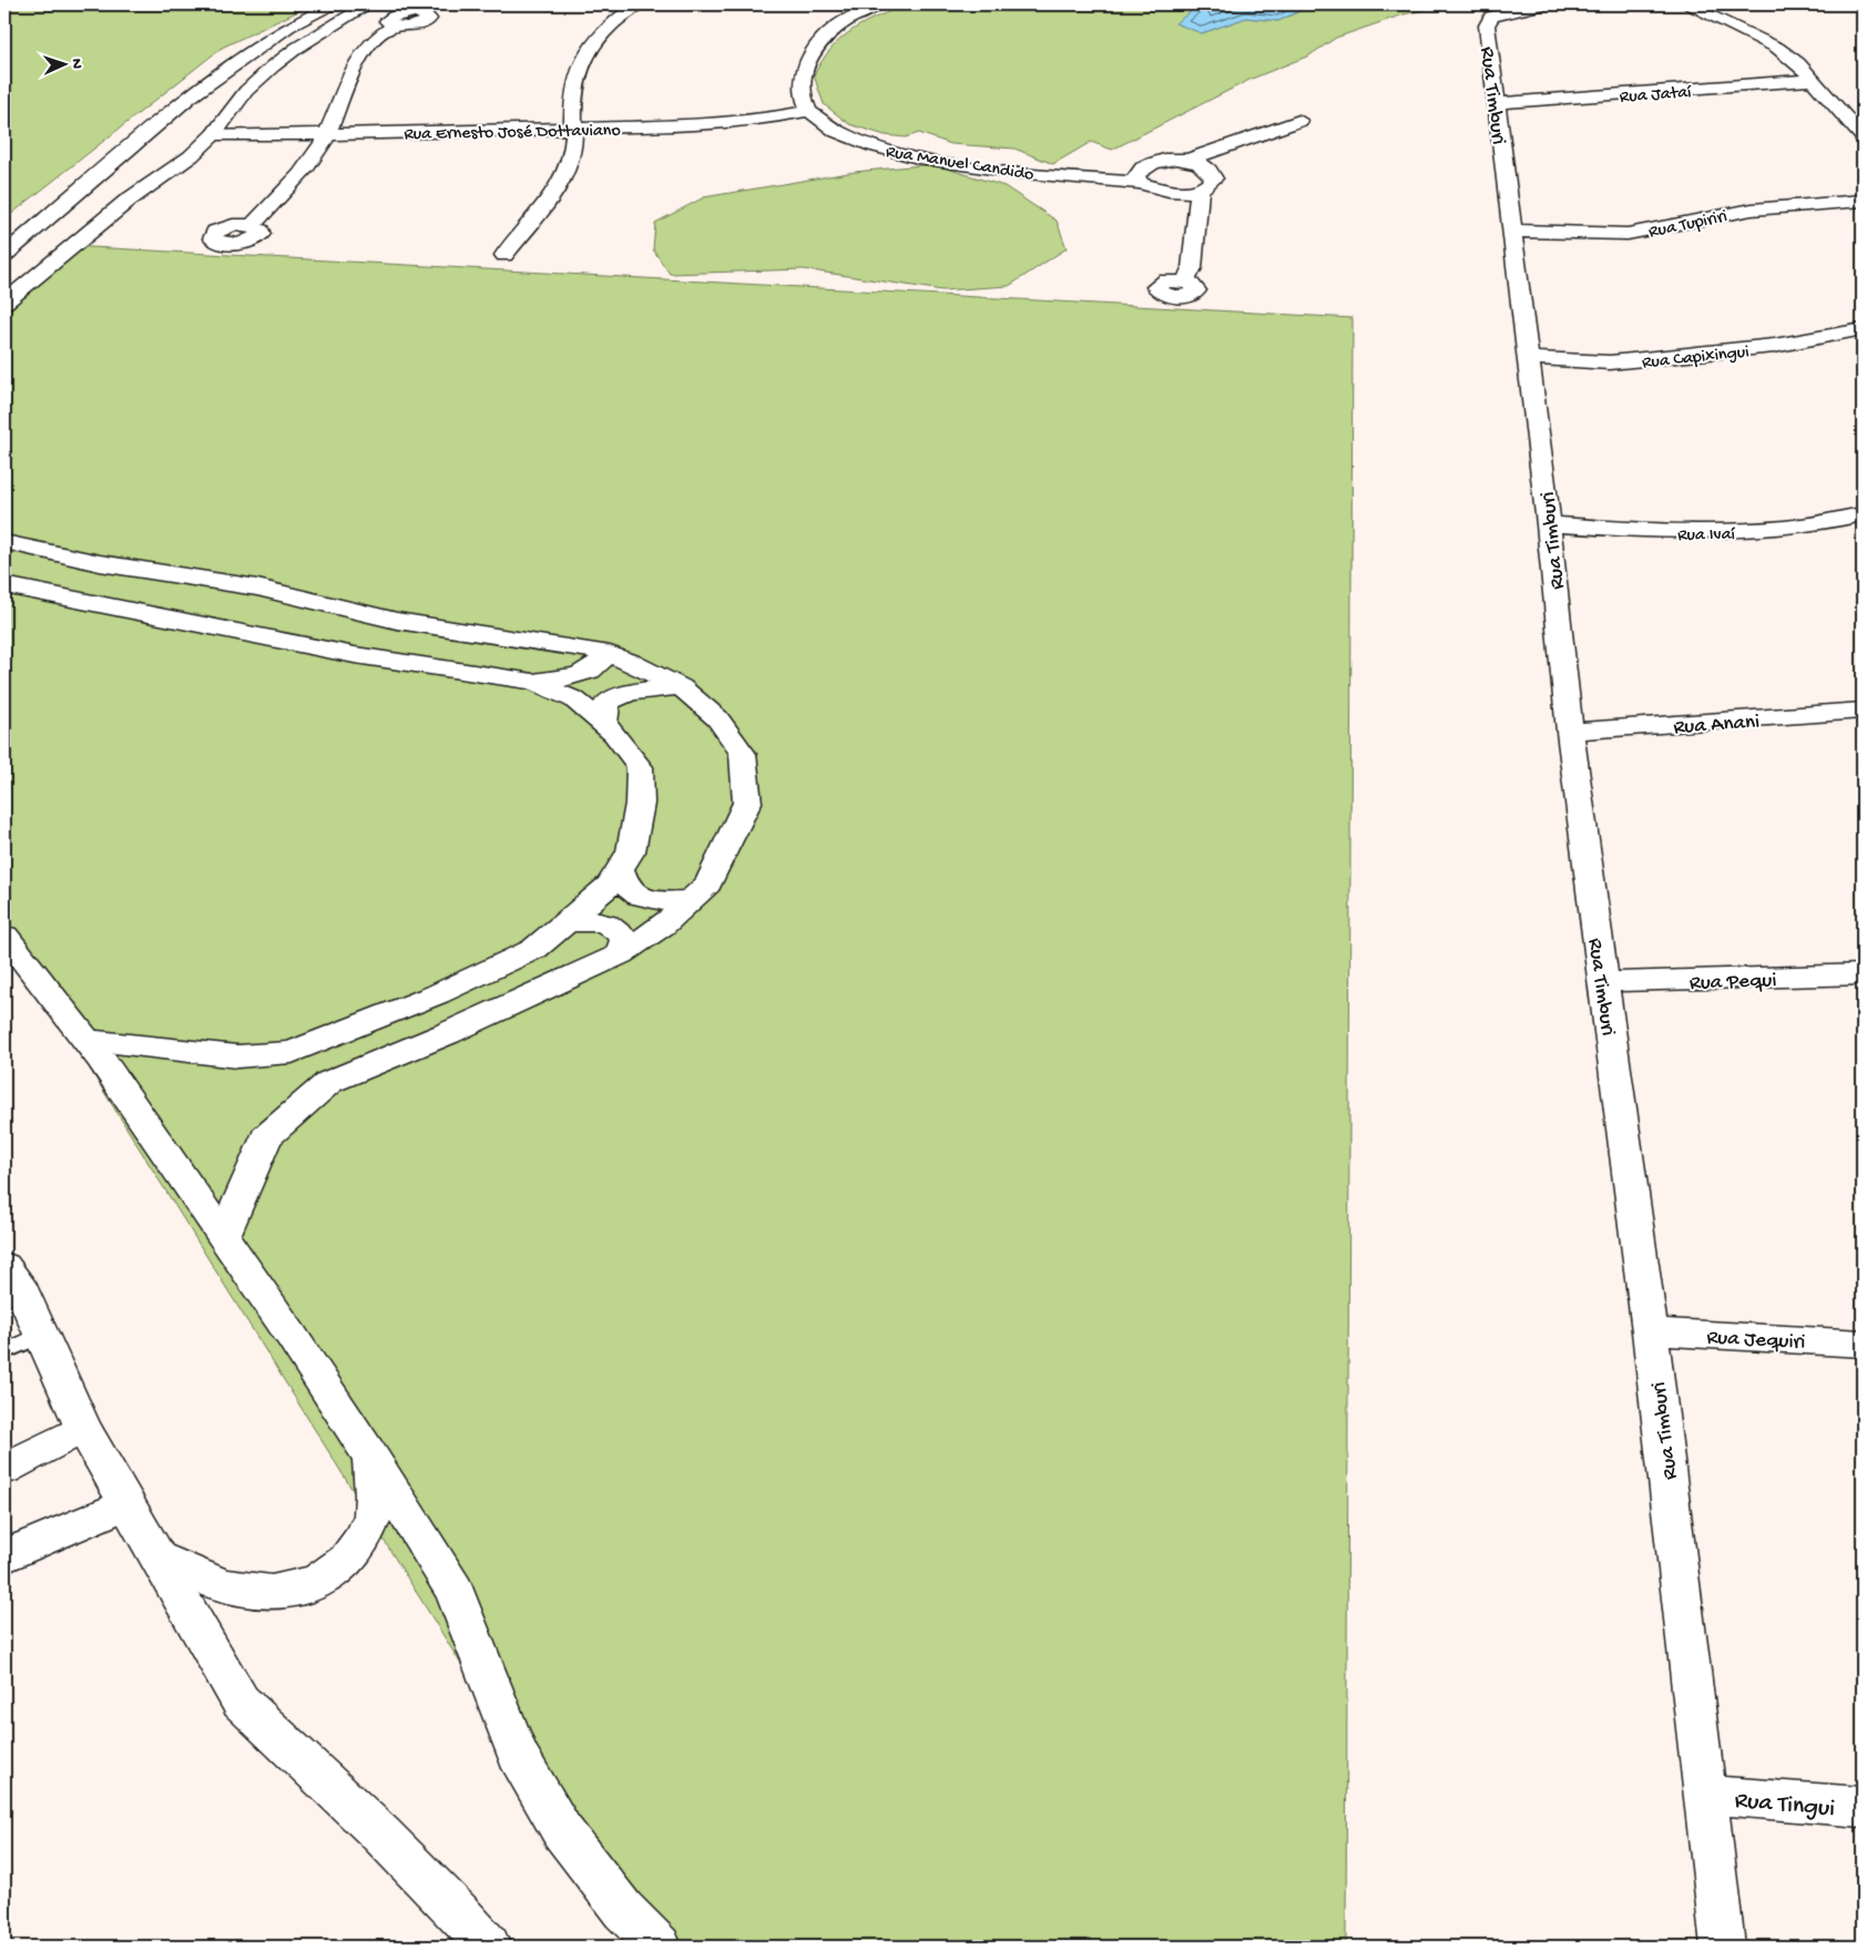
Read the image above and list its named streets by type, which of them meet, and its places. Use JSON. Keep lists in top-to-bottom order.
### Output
{
  "streets": {
    "street": [
      "Rua Jataí",
      "Rua Timburi",
      "Rua Ernesto José Dottaviano",
      "Rua Manuel Candido",
      "Rua Tupiriri",
      "Rua Capixingui",
      "Rua Ivaí",
      "Rua Anani",
      "Rua Pequi",
      "Rua Jequiri",
      "Rua Tingui"
    ]
  },
  "crossings": [
    ["Rua Jataí", "Rua Timburi"],
    ["Rua Timburi", "Rua Tupiriri"],
    ["Rua Timburi", "Rua Capixingui"],
    ["Rua Timburi", "Rua Ivaí"],
    ["Rua Timburi", "Rua Anani"],
    ["Rua Timburi", "Rua Pequi"],
    ["Rua Timburi", "Rua Jequiri"],
    ["Rua Timburi", "Rua Tingui"],
    ["Rua Ernesto José Dottaviano", "Rua Manuel Candido"]
  ],
  "north": "right"
}
